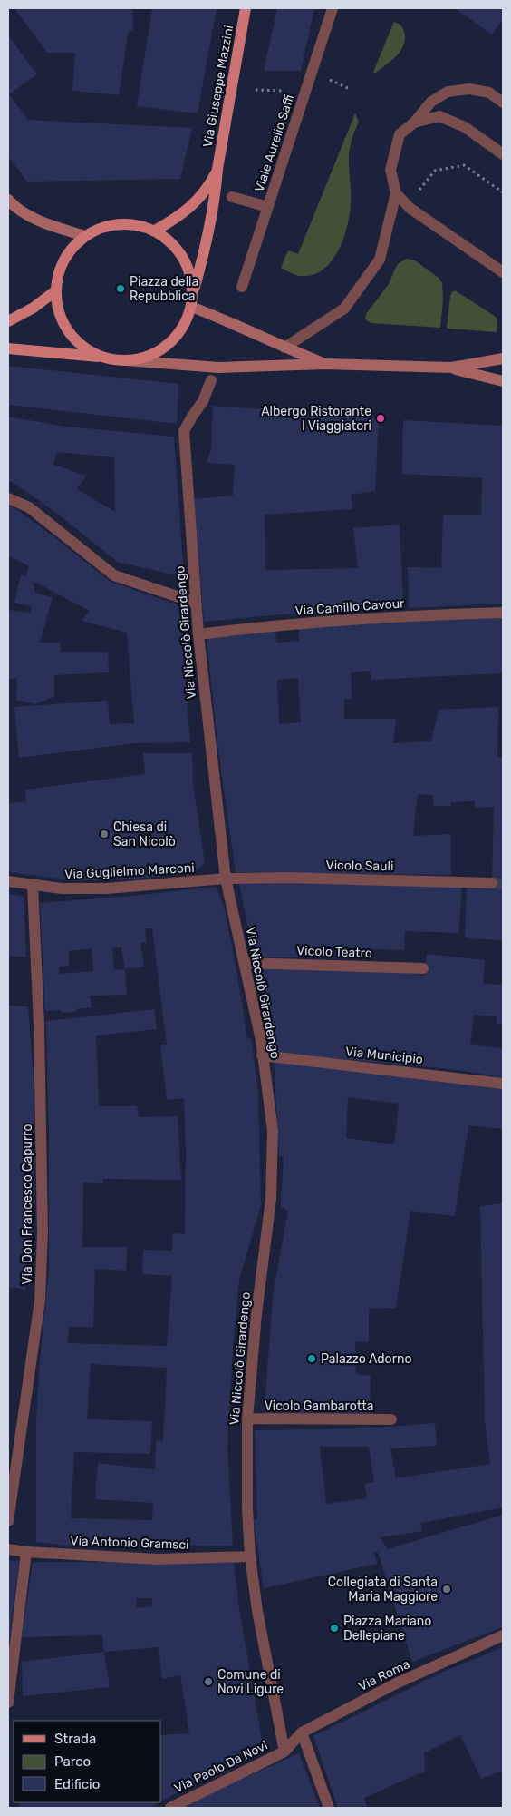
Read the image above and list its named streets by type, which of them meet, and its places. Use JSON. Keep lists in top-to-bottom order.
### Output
{
  "streets": {
    "main road": ["Via Giuseppe Mazzini"],
    "street": [
      "Viale Aurelio Saffi",
      "Via Camillo Cavour",
      "Via Niccolò Girardengo",
      "Vicolo Sauli",
      "Via Guglielmo Marconi",
      "Vicolo Teatro",
      "Via Municipio",
      "Via Don Francesco Capurro",
      "Vicolo Gambarotta",
      "Via Antonio Gramsci",
      "Via Roma",
      "Via Paolo Da Novi"
    ]
  },
  "crossings": [
    ["Via Camillo Cavour", "Via Niccolò Girardengo"],
    ["Via Niccolò Girardengo", "Vicolo Sauli"],
    ["Via Niccolò Girardengo", "Via Guglielmo Marconi"],
    ["Via Niccolò Girardengo", "Vicolo Teatro"],
    ["Via Niccolò Girardengo", "Via Municipio"],
    ["Via Niccolò Girardengo", "Vicolo Gambarotta"],
    ["Via Niccolò Girardengo", "Via Antonio Gramsci"],
    ["Via Niccolò Girardengo", "Via Roma"],
    ["Via Niccolò Girardengo", "Via Paolo Da Novi"],
    ["Vicolo Sauli", "Via Guglielmo Marconi"],
    ["Via Guglielmo Marconi", "Via Don Francesco Capurro"],
    ["Via Roma", "Via Paolo Da Novi"]
  ],
  "places": [
    "Piazza della Repubblica",
    "Albergo Ristorante I Viaggiatori",
    "Chiesa di San Nicolò",
    "Palazzo Adorno",
    "Collegiata di Santa Maria Maggiore",
    "Piazza Mariano Dellepiane",
    "Comune di Novi Ligure"
  ],
  "legend": ["Strada", "Parco", "Edificio"]
}
